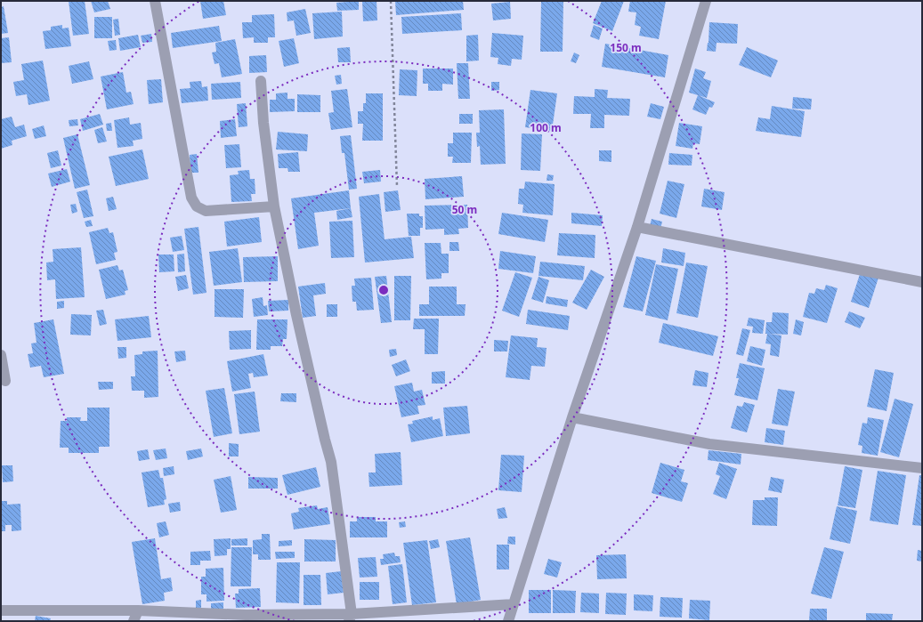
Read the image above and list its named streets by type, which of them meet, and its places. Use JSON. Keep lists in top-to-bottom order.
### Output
{
  "rings": ["150 m", "100 m", "50 m"]
}
